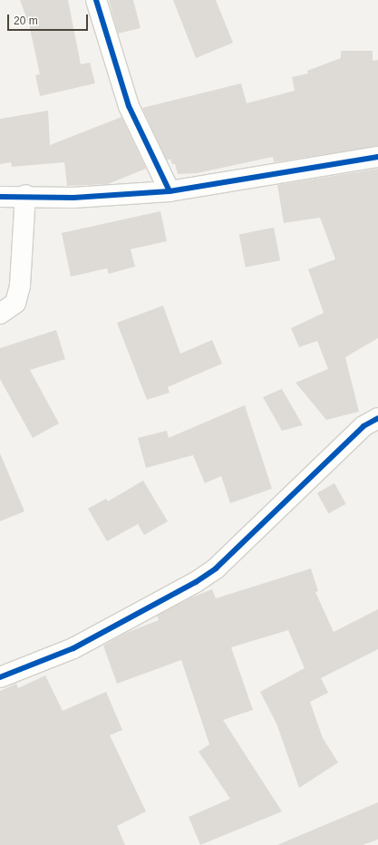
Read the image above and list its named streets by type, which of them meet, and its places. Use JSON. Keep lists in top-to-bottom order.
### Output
{
  "scale_bar": "20 m"
}
